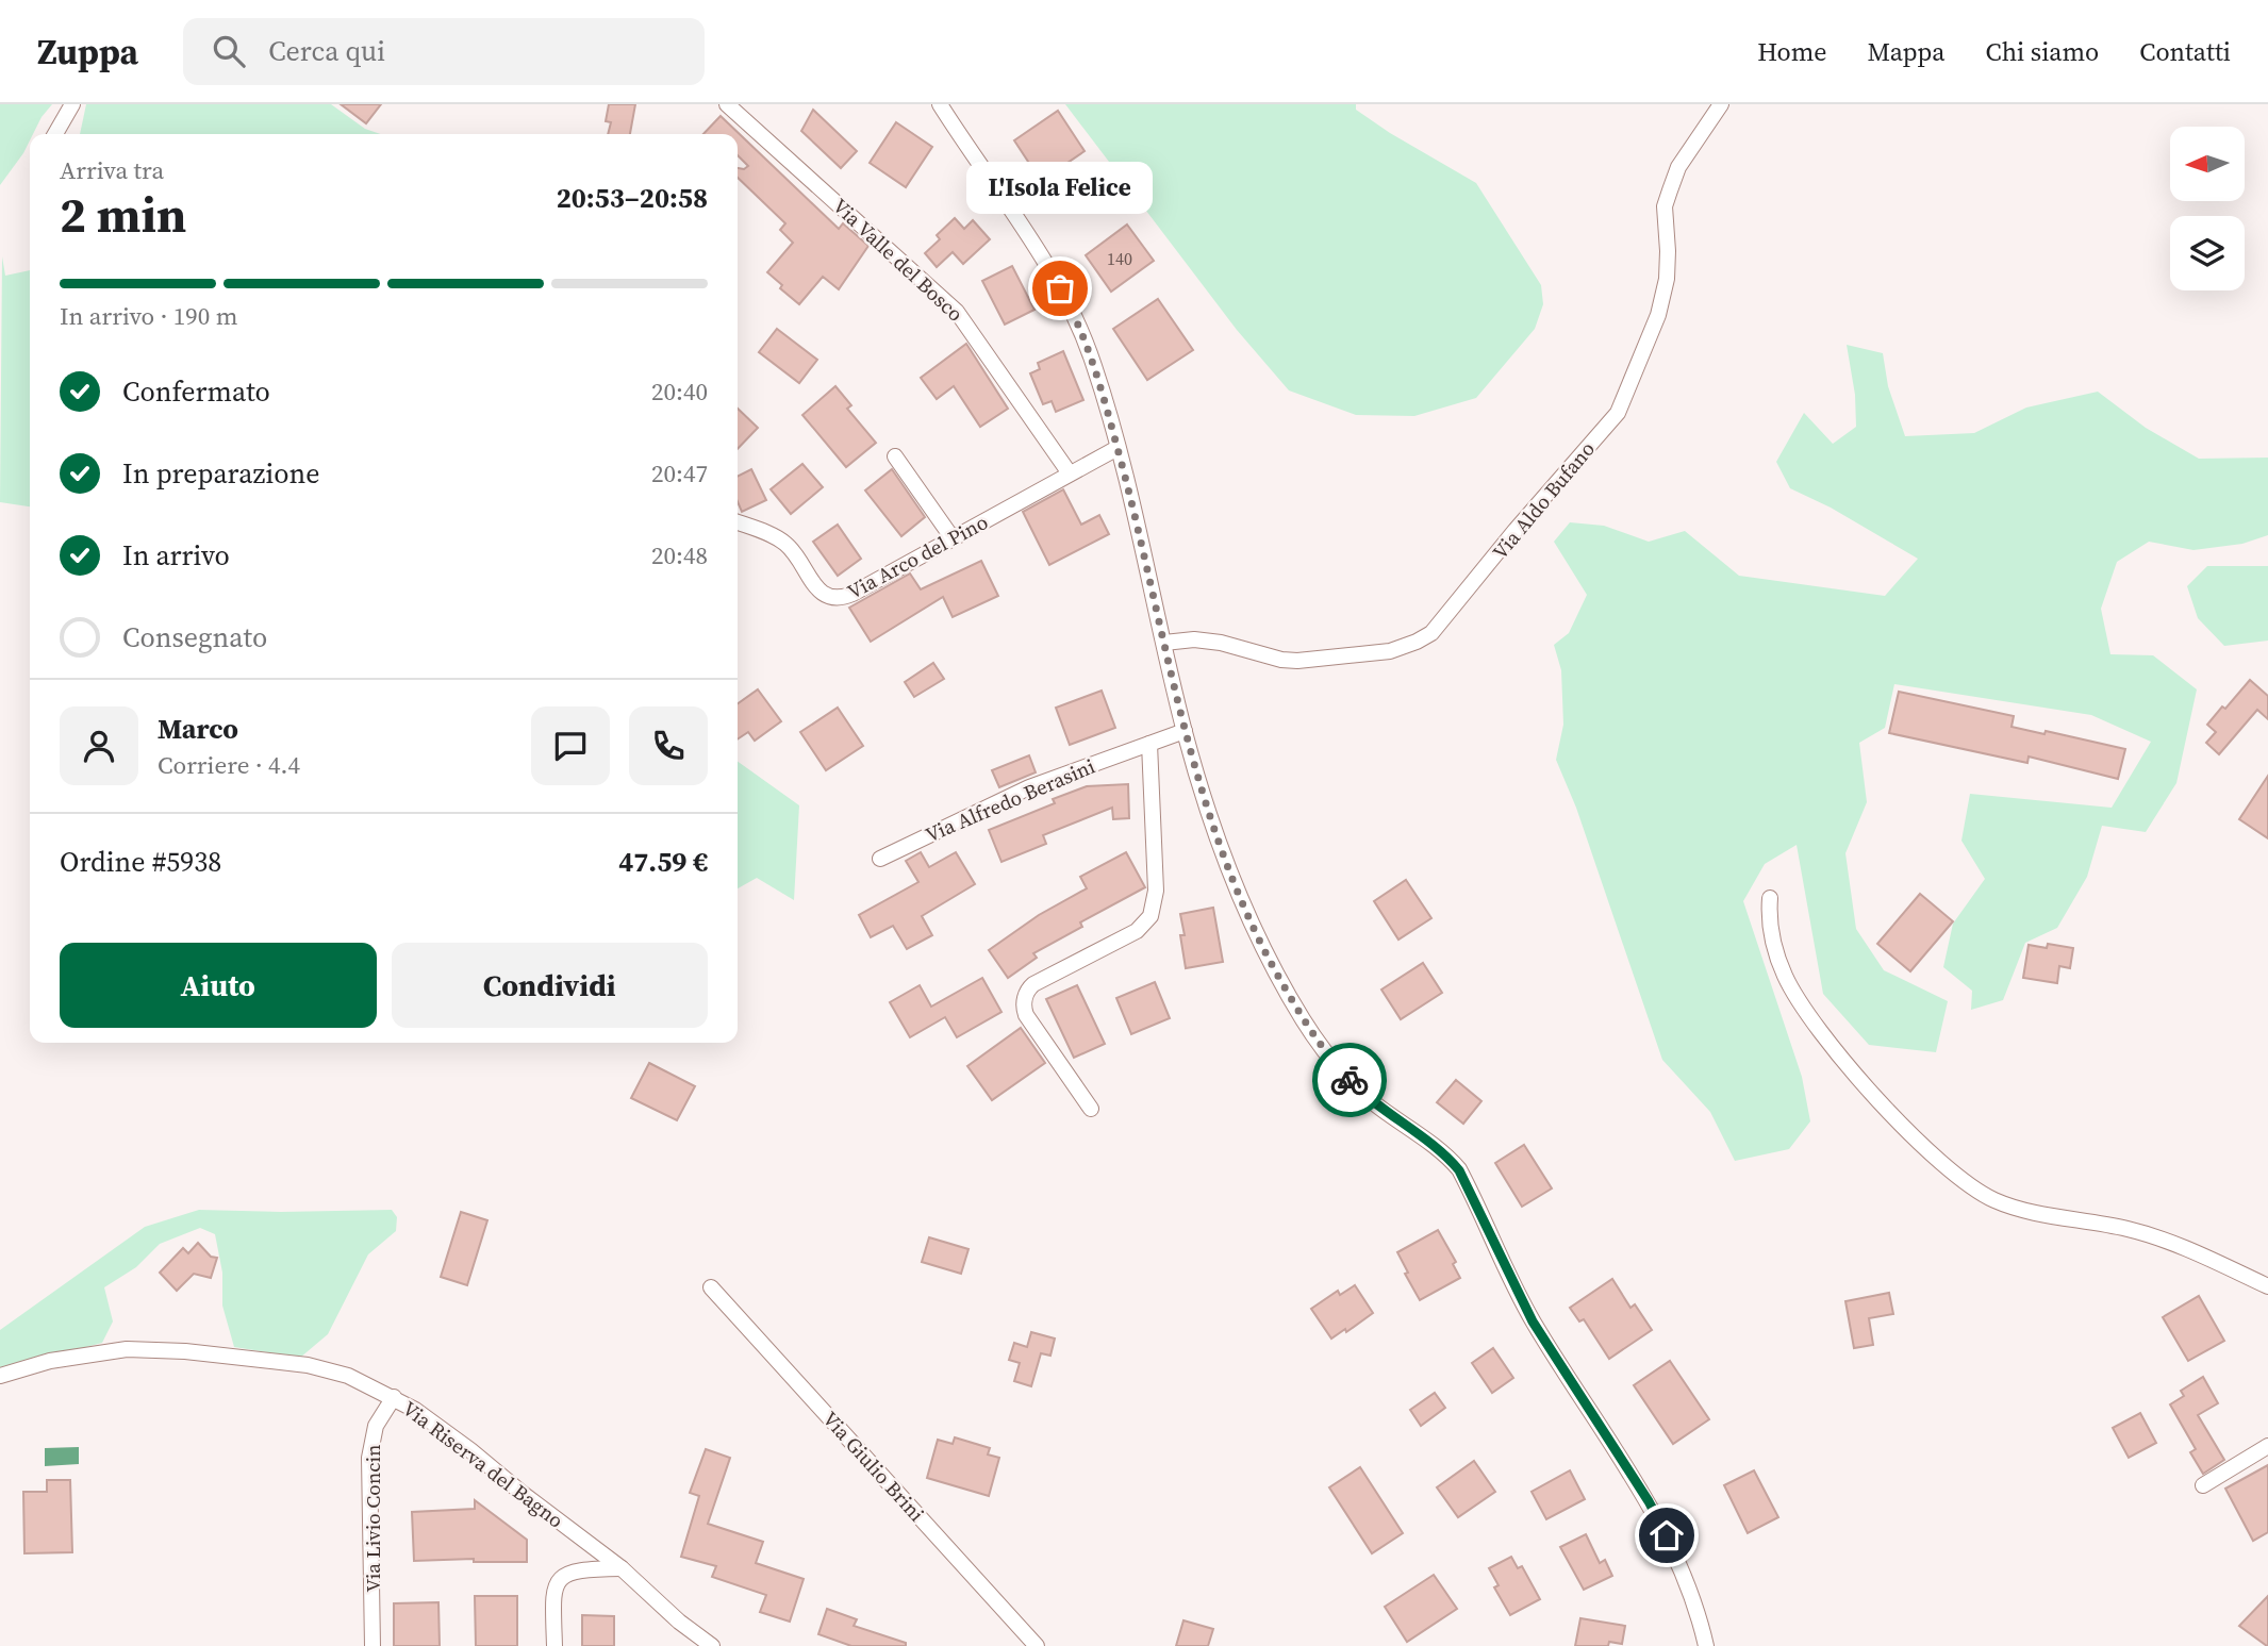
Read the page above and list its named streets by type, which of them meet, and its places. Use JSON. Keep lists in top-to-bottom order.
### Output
{
  "streets": {
    "street": [
      "Via Valle del Bosco",
      "Via Aldo Bufano",
      "Via Arco del Pino",
      "Via Alfredo Berasini",
      "Via Riserva del Bagno",
      "Via Giulio Brini",
      "Via Livio Concin"
    ]
  },
  "crossings": [
    ["Via Valle del Bosco", "Via Arco del Pino"],
    ["Via Riserva del Bagno", "Via Livio Concin"]
  ],
  "places": ["L'Isola Felice"],
  "house_numbers": ["140"],
  "north": "left",
  "page": {
    "header": "Zuppa",
    "search": "Cerca qui",
    "nav": [
      "Home",
      "Mappa",
      "Chi siamo",
      "Contatti"
    ],
    "heading": ["2 min", "Arriva tra", "20:53–20:58"],
    "panel": [
      "Marco",
      "Corriere · 4.4",
      "Ordine #5938",
      "47.59 €"
    ],
    "bubble": "L'Isola Felice",
    "bar": "In arrivo · 190 m",
    "list": [
      ["Confermato", "20:40"],
      ["In preparazione", "20:47"],
      ["In arrivo", "20:48"],
      "Consegnato"
    ],
    "buttons": ["Aiuto", "Condividi"]
  }
}
